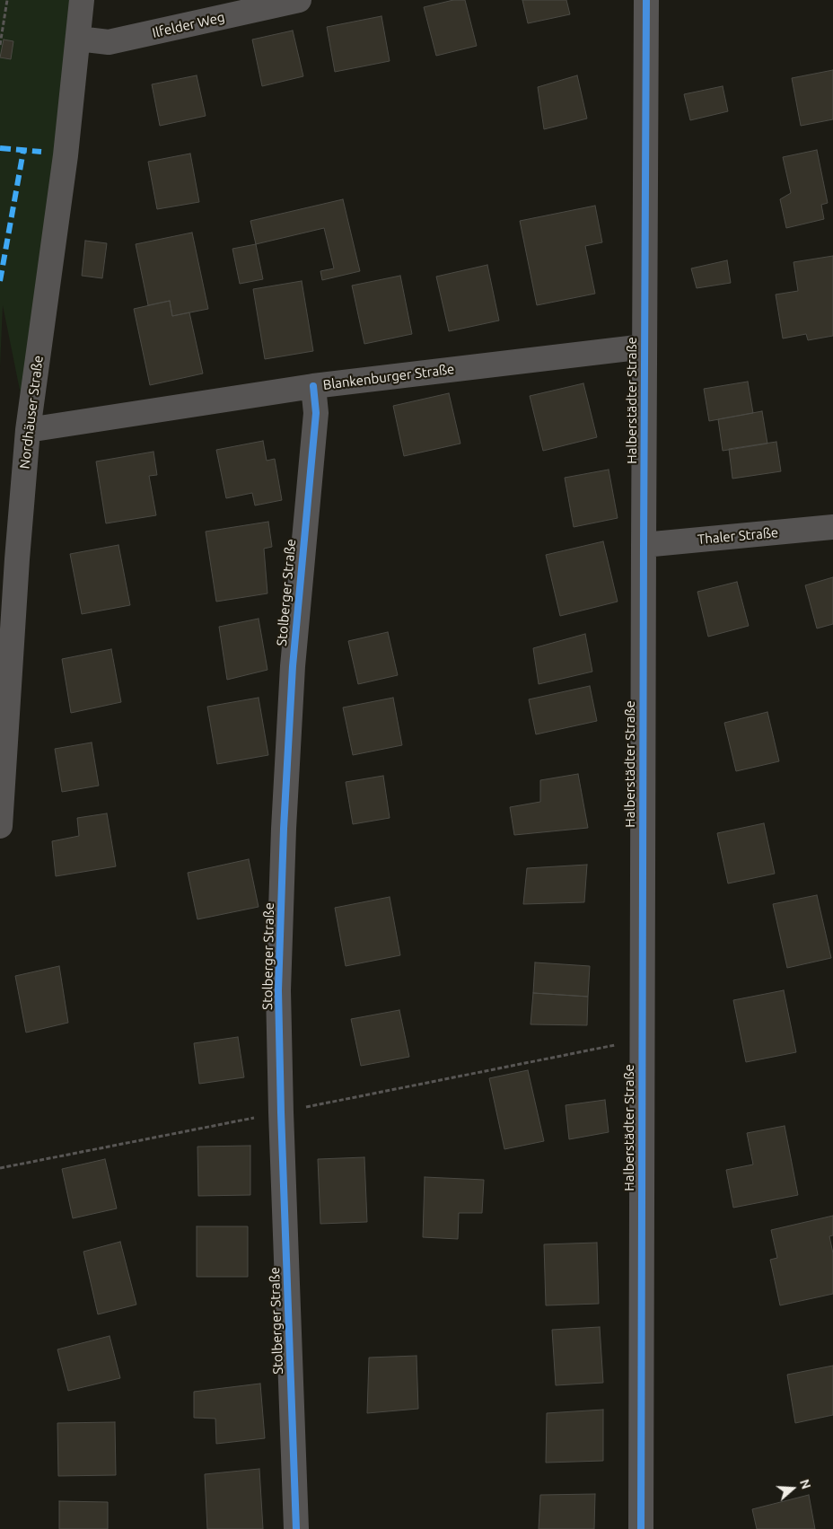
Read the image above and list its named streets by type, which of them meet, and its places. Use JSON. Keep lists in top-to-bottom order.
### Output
{
  "streets": {
    "street": [
      "Ilfelder Weg",
      "Blankenburger Straße",
      "Halberstädter Straße",
      "Nordhäuser Straße",
      "Thaler Straße",
      "Stolberger Straße"
    ]
  },
  "crossings": [
    ["Ilfelder Weg", "Nordhäuser Straße"],
    ["Blankenburger Straße", "Halberstädter Straße"],
    ["Blankenburger Straße", "Nordhäuser Straße"],
    ["Blankenburger Straße", "Stolberger Straße"],
    ["Halberstädter Straße", "Thaler Straße"]
  ],
  "north": "right"
}
